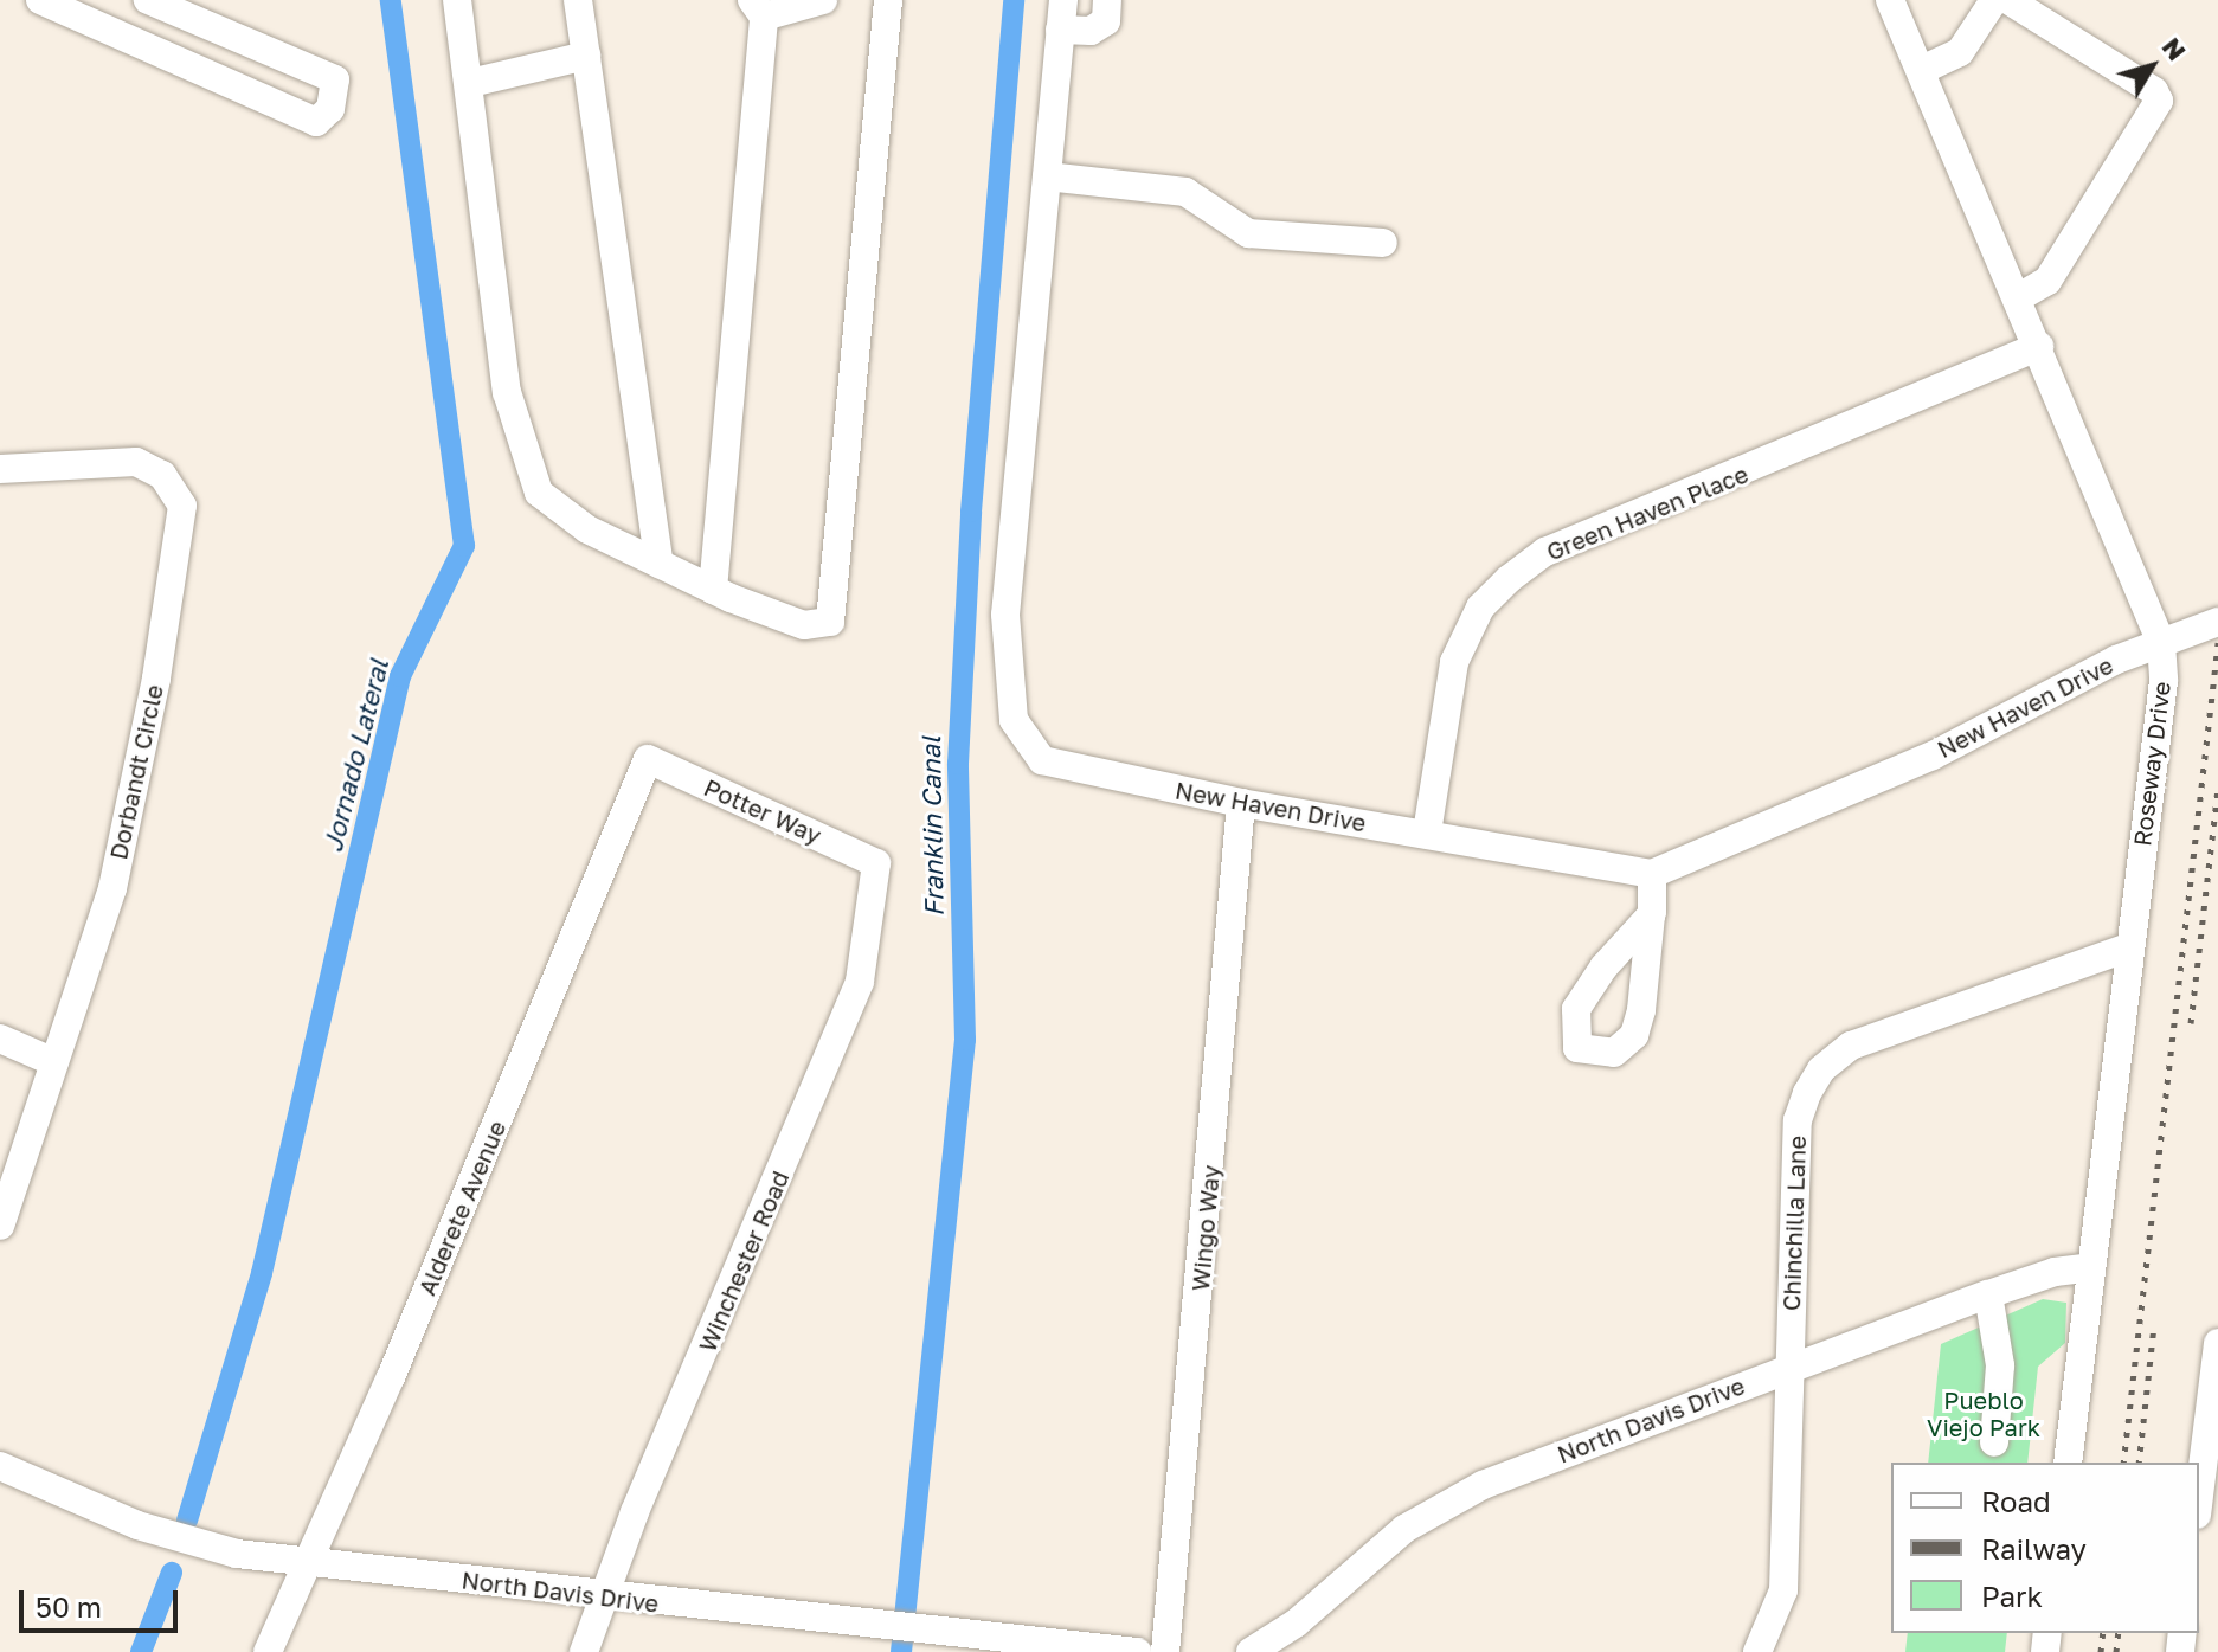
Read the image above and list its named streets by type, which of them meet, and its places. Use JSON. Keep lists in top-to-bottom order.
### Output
{
  "streets": {
    "street": [
      "Green Haven Place",
      "New Haven Drive",
      "Roseway Drive",
      "Dorbandt Circle",
      "Potter Way",
      "Alderete Avenue",
      "Chinchilla Lane",
      "Wingo Way",
      "Winchester Road",
      "North Davis Drive"
    ]
  },
  "crossings": [
    ["Green Haven Place", "New Haven Drive"],
    ["Green Haven Place", "Roseway Drive"],
    ["New Haven Drive", "Roseway Drive"],
    ["New Haven Drive", "Wingo Way"],
    ["Roseway Drive", "Chinchilla Lane"],
    ["Roseway Drive", "North Davis Drive"],
    ["Potter Way", "Alderete Avenue"],
    ["Potter Way", "Winchester Road"],
    ["Alderete Avenue", "North Davis Drive"],
    ["Chinchilla Lane", "North Davis Drive"],
    ["Winchester Road", "North Davis Drive"]
  ],
  "water": ["Jornado Lateral", "Franklin Canal"],
  "parks": ["Pueblo Viejo Park"],
  "legend": ["Road", "Railway", "Park"],
  "scale_bar": "50 m",
  "north": "top right"
}
